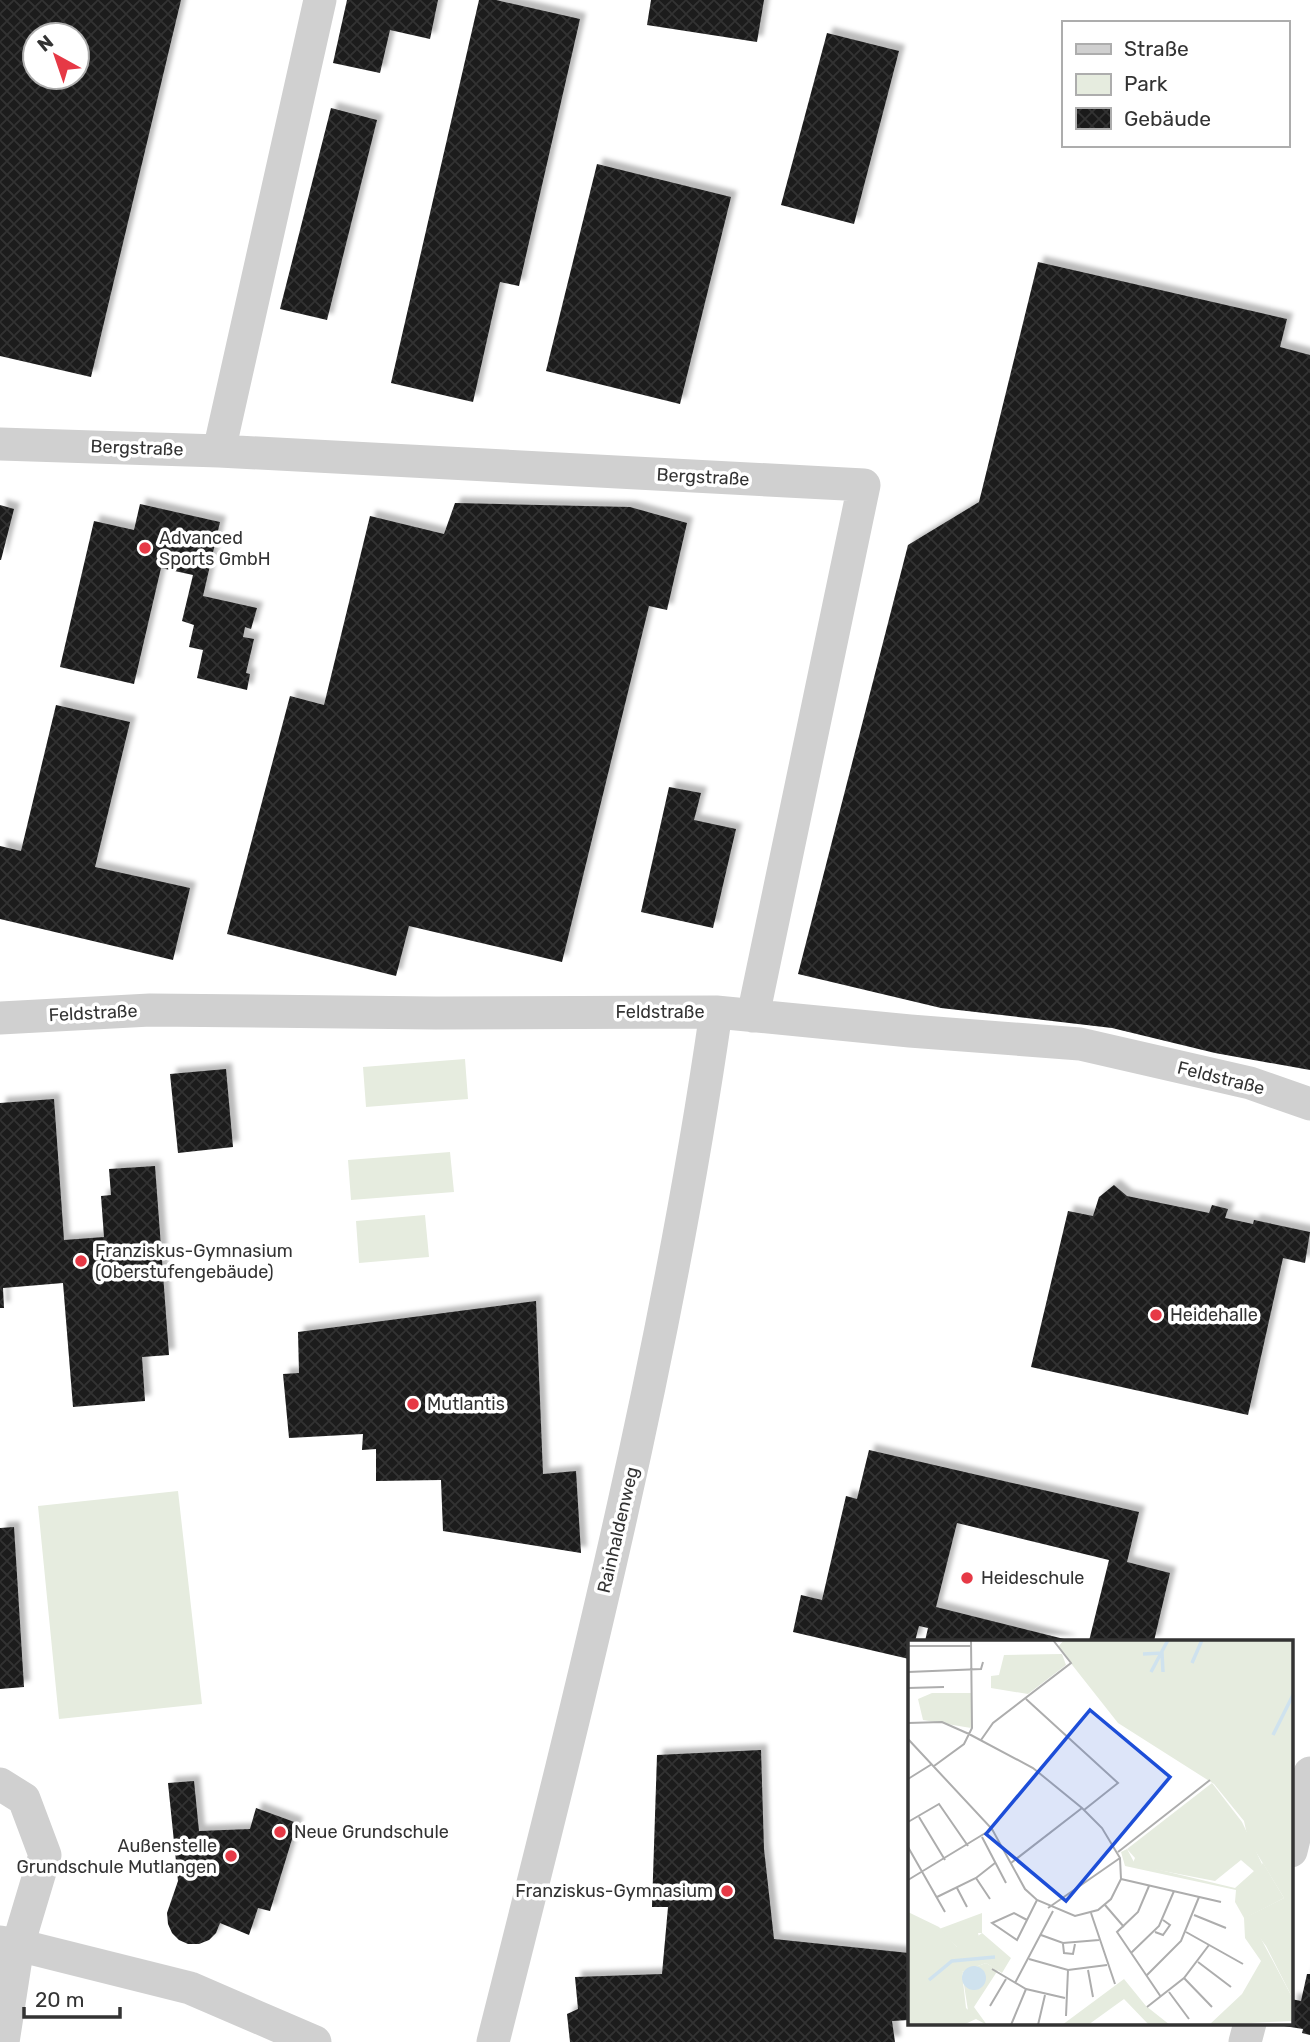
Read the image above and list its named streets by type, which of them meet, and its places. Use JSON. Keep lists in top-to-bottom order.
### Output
{
  "streets": {
    "street": ["Bergstraße", "Feldstraße", "Rainhaldenweg"]
  },
  "crossings": [
    ["Bergstraße", "Feldstraße"],
    ["Feldstraße", "Rainhaldenweg"]
  ],
  "places": [
    "Advanced Sports GmbH",
    "Franziskus-Gymnasium (Oberstufengebäude)",
    "Heidehalle",
    "Mutlantis",
    "Heideschule",
    "Neue Grundschule",
    "Außenstelle Grundschule Mutlangen",
    "Franziskus-Gymnasium"
  ],
  "legend": ["Straße", "Park", "Gebäude"],
  "scale_bar": "20 m",
  "north": "top left"
}
